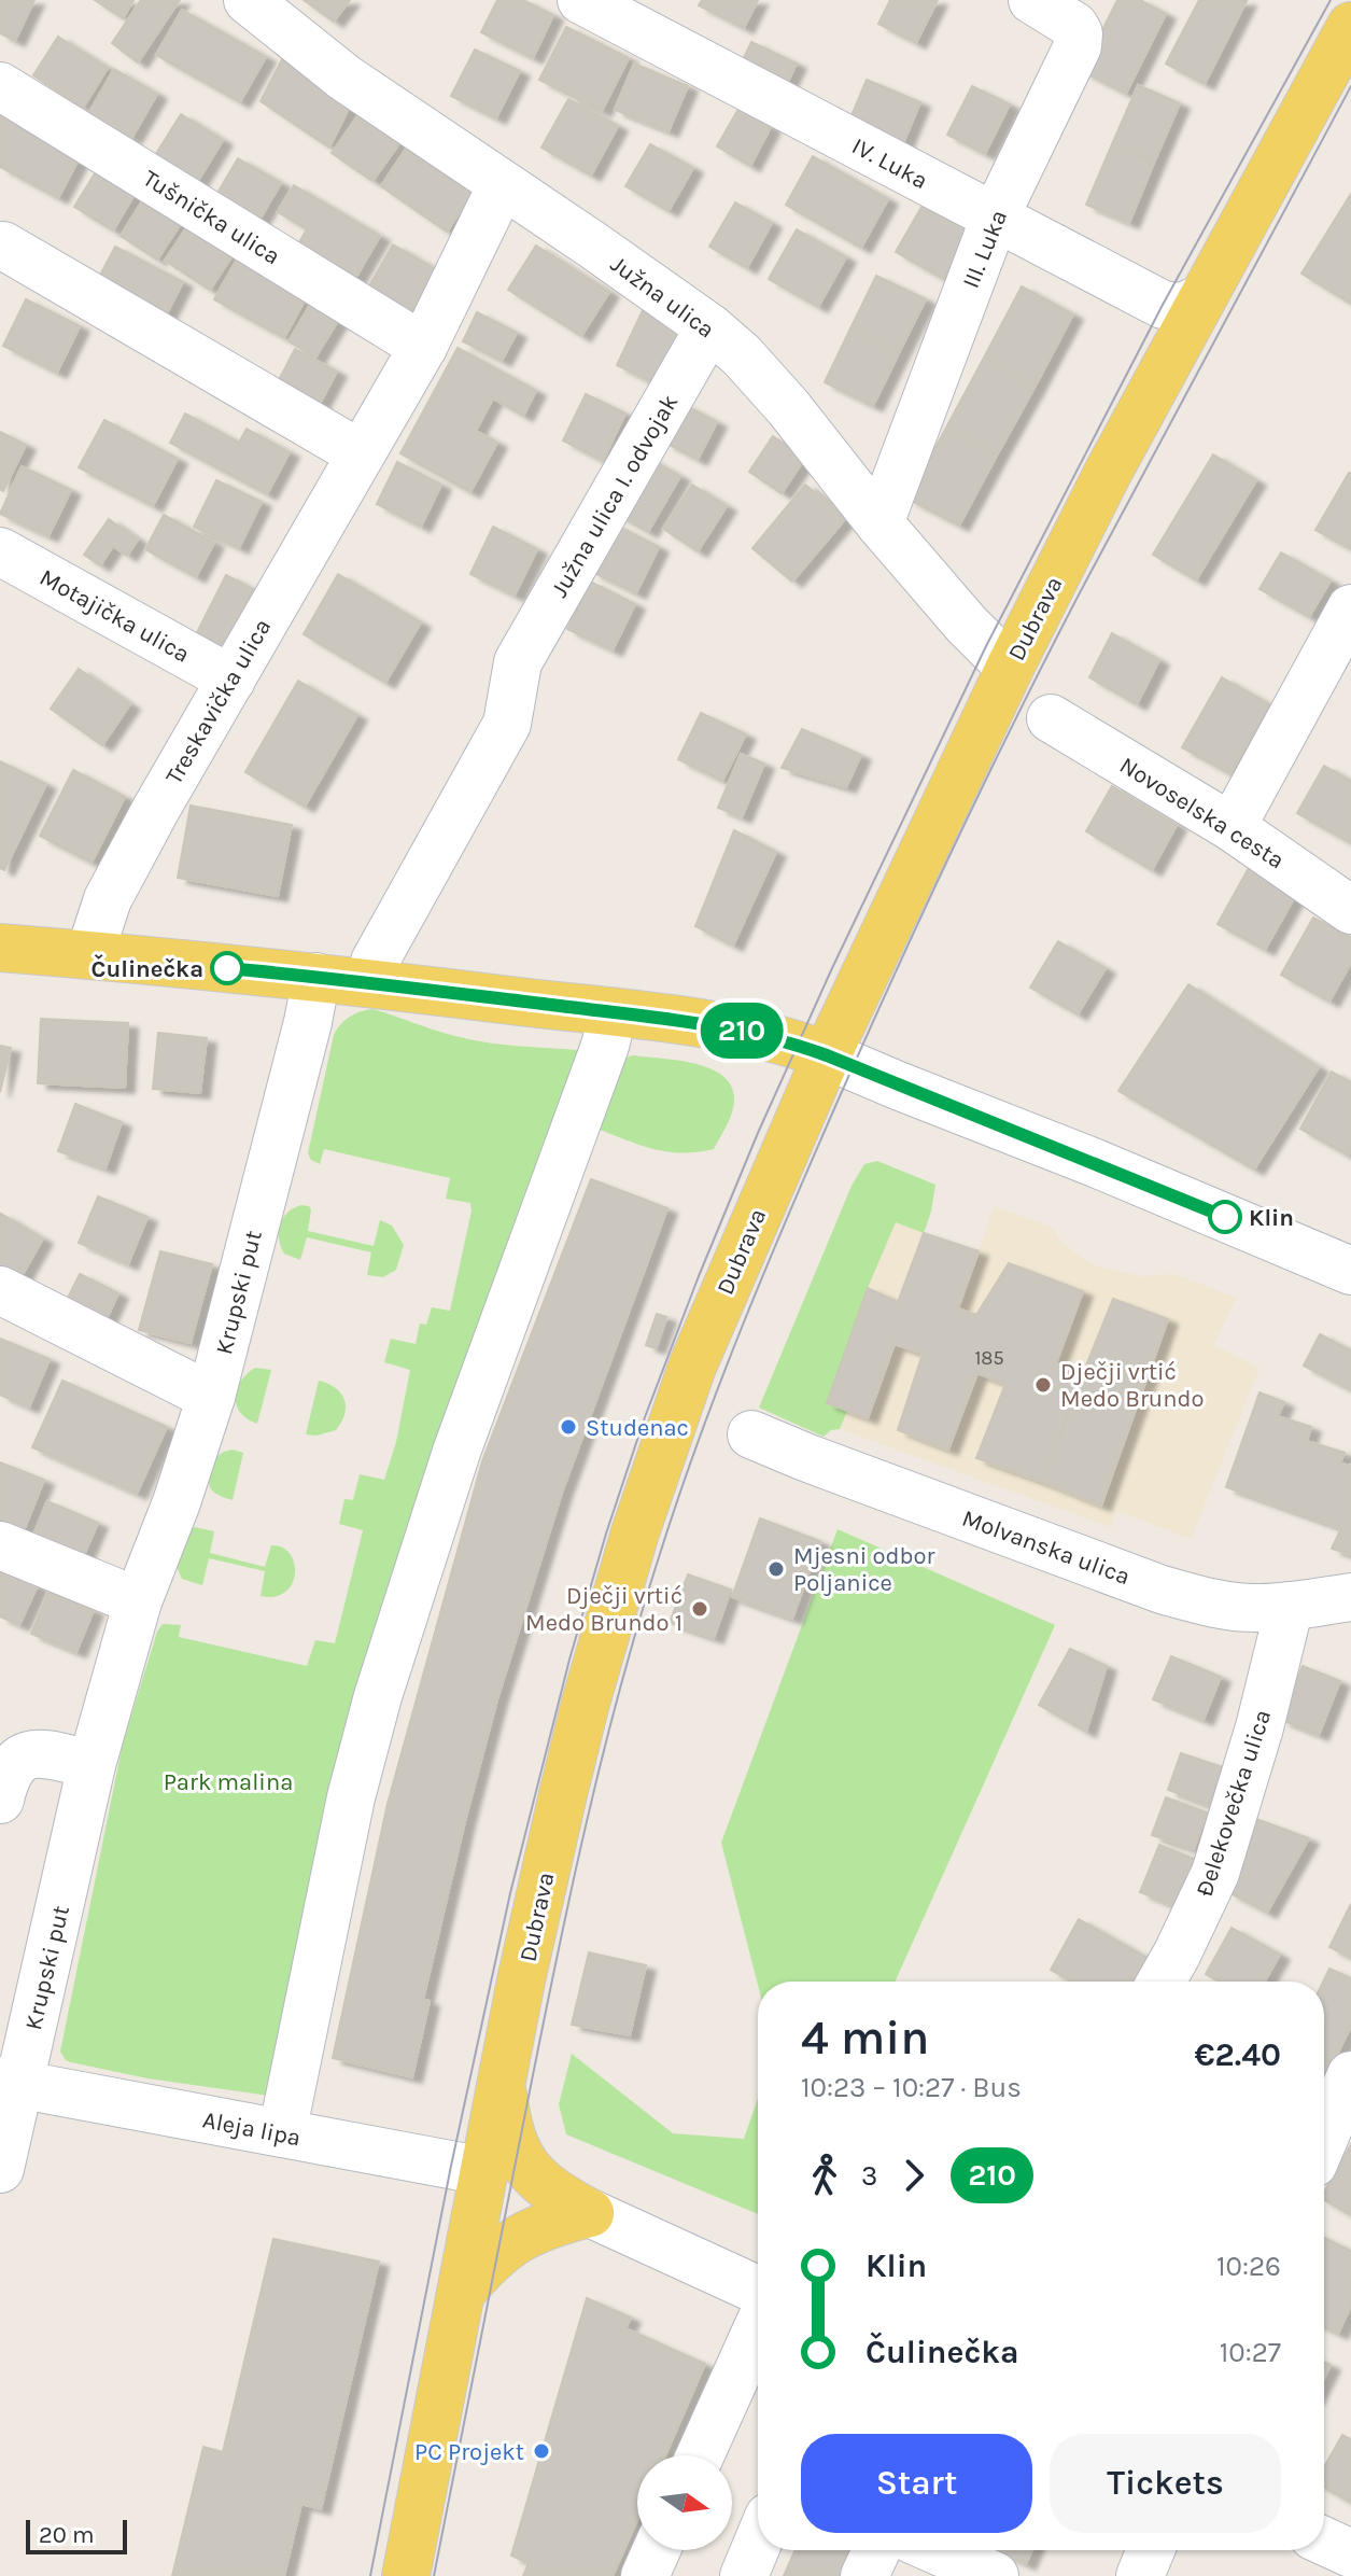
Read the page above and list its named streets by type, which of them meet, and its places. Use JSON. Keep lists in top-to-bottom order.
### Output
{
  "streets": {
    "main road": ["Dubrava"],
    "street": [
      "IV. Luka",
      "Tušnička ulica",
      "III. Luka",
      "Južna ulica",
      "Južna ulica I. odvojak",
      "Motajička ulica",
      "Treskavička ulica",
      "Novoselska cesta",
      "Krupski put",
      "Molvanska ulica",
      "Đelekovečka ulica",
      "Aleja lipa"
    ]
  },
  "crossings": [
    ["IV. Luka", "III. Luka"],
    ["IV. Luka", "Dubrava"],
    ["Tušnička ulica", "Treskavička ulica"],
    ["III. Luka", "Južna ulica"],
    ["Južna ulica", "Južna ulica I. odvojak"],
    ["Južna ulica", "Dubrava"],
    ["Južna ulica", "Treskavička ulica"],
    ["Motajička ulica", "Treskavička ulica"],
    ["Dubrava", "Aleja lipa"],
    ["Krupski put", "Aleja lipa"],
    ["Molvanska ulica", "Đelekovečka ulica"]
  ],
  "parks": ["Park malina"],
  "places": [
    "Čulinečka",
    "Klin",
    "Dječji vrtić Medo Brundo",
    "Studenac",
    "Mjesni odbor Poljanice",
    "Dječji vrtić Medo Brundo 1",
    "PC Projekt"
  ],
  "lines": ["bus line 210"],
  "house_numbers": ["185"],
  "scale_bar": "20 m",
  "north": "right",
  "page": {
    "on_map": "210",
    "heading": ["4 min", "10:23 – 10:27 · Bus", "€2.40"],
    "legs": ["3", "210"],
    "list": [
      {
        "name": "Klin",
        "value": "10:26"
      },
      {
        "name": "Čulinečka",
        "value": "10:27"
      }
    ],
    "buttons": ["Start", "Tickets"],
    "scale": "20 m"
  }
}
